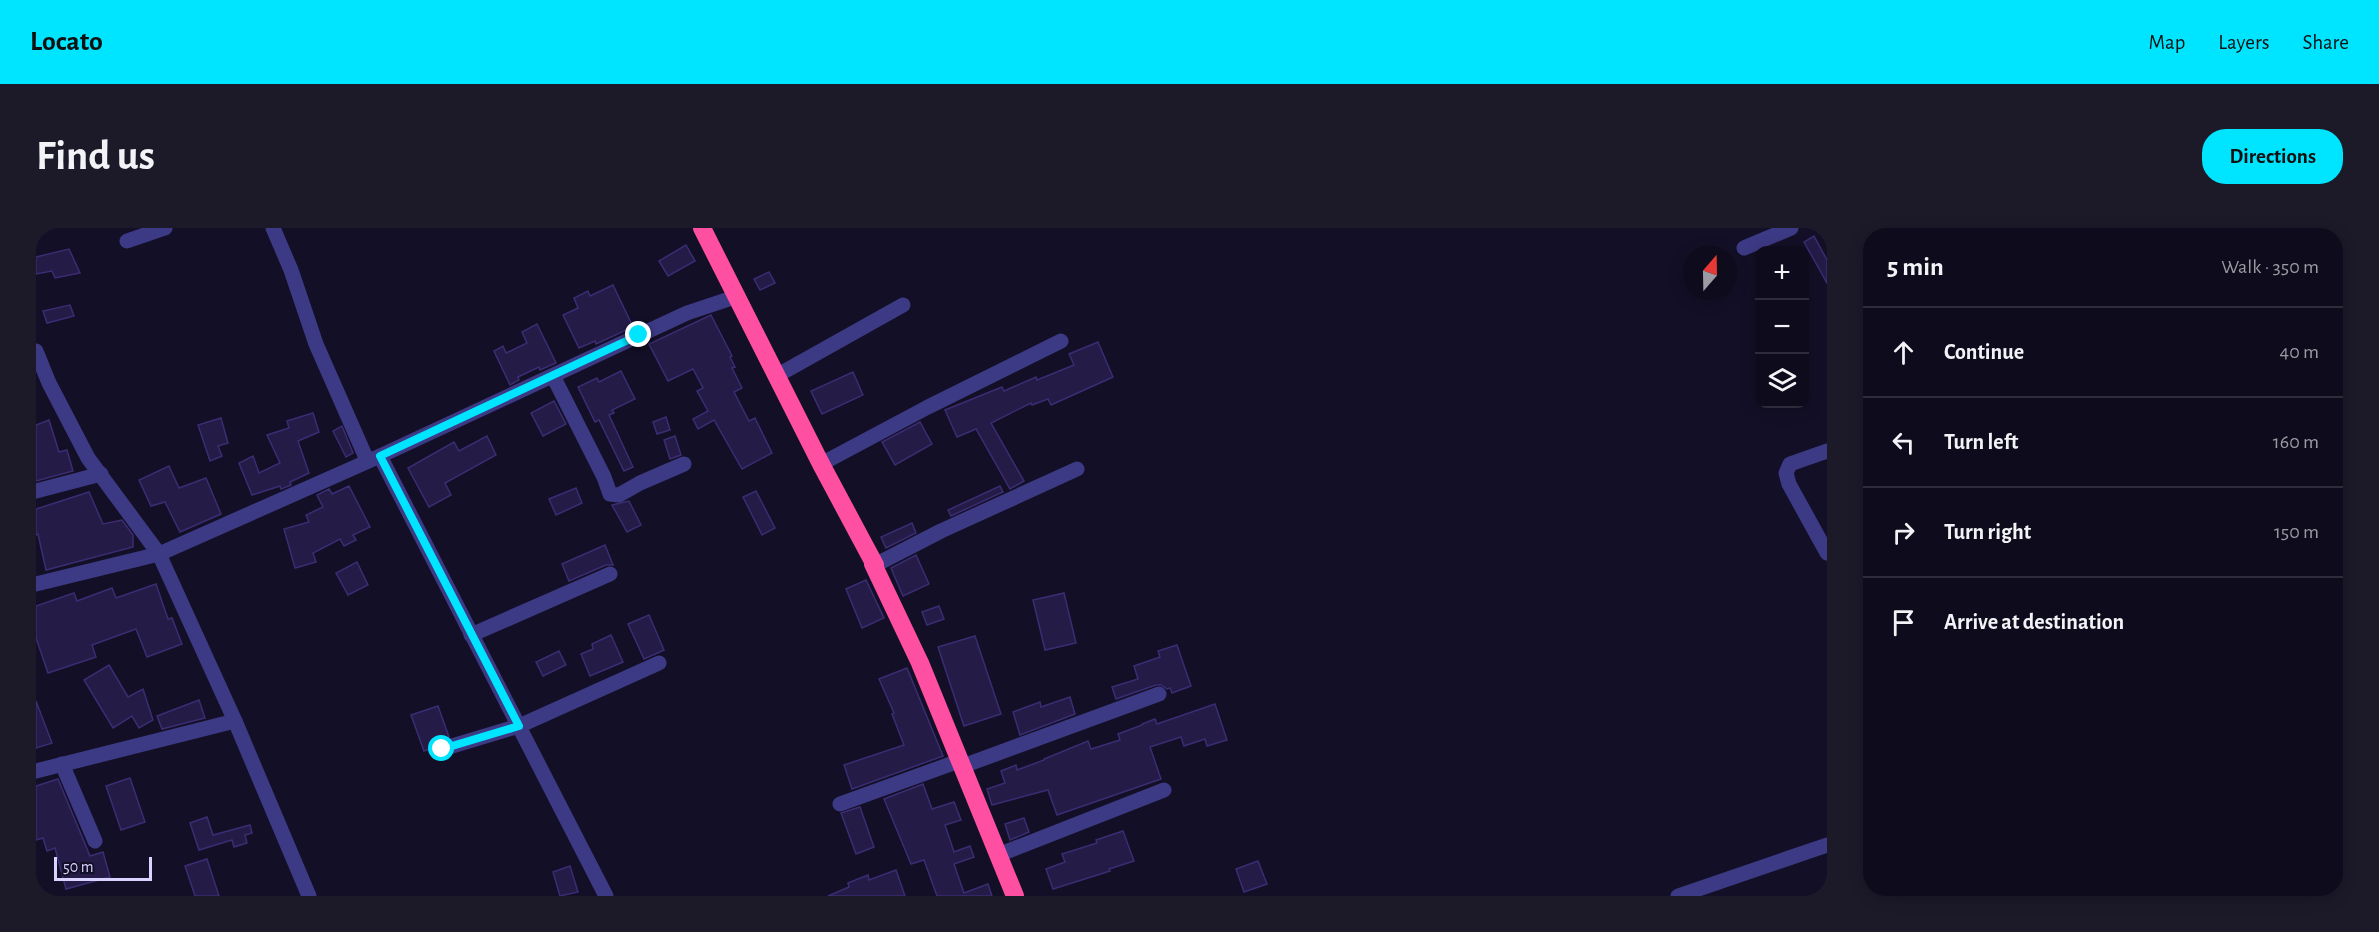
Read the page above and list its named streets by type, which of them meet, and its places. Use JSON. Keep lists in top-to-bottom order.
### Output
{
  "scale_bar": "50 m",
  "north": "top",
  "page": {
    "header": "Locato",
    "nav": ["Map", "Layers", "Share"],
    "buttons": "Directions",
    "title": "Find us",
    "heading": ["5 min", "Walk · 350 m"],
    "map_buttons": ["+", "−"],
    "list": [
      ["Continue", "40 m"],
      ["Turn left", "160 m"],
      ["Turn right", "150 m"],
      "Arrive at destination"
    ],
    "scale": "50 m"
  }
}
